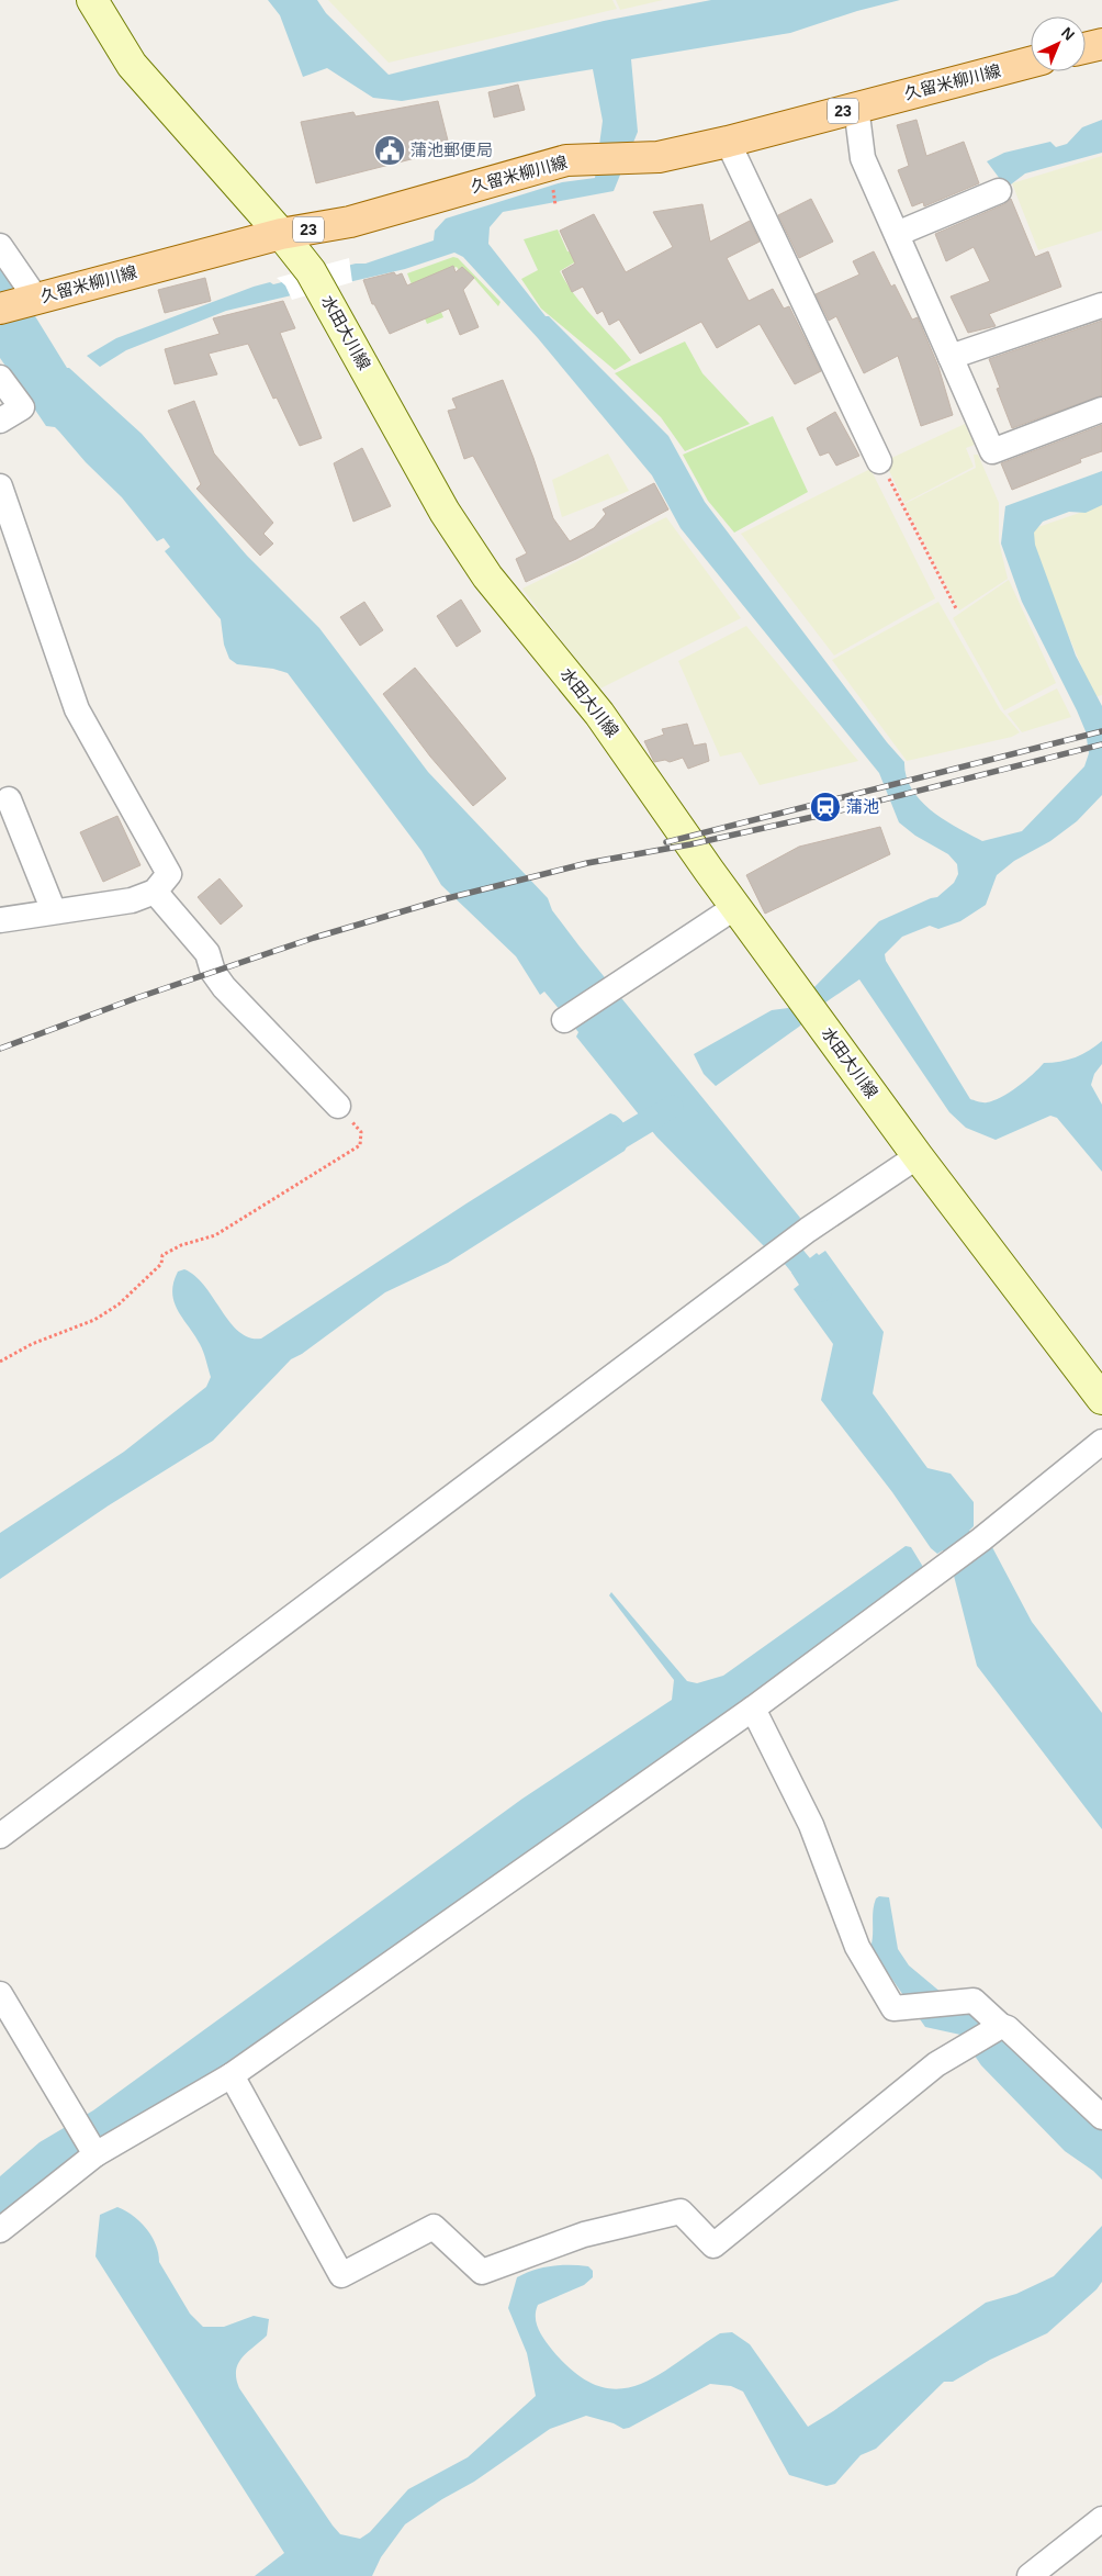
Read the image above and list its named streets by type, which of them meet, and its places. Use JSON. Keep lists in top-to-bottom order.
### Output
{
  "streets": {
    "main road": ["久留米柳川線", "23", "水田大川線"]
  },
  "crossings": [
    ["久留米柳川線", "水田大川線"]
  ],
  "places": {
    "public building": ["蒲池郵便局"],
    "station": ["蒲池"]
  },
  "north": "top right"
}
